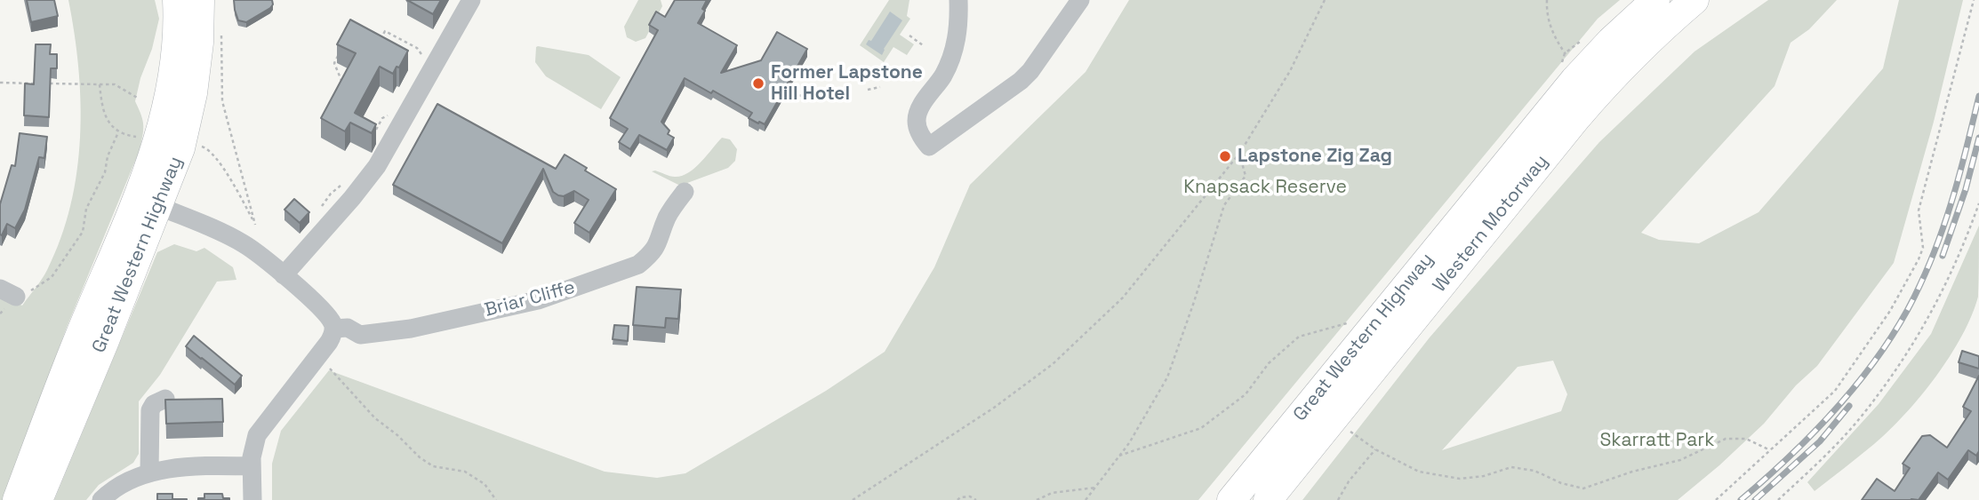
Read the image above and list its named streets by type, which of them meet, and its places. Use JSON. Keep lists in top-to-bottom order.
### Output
{
  "streets": {
    "highway": ["Western Motorway", "Great Western Highway"],
    "street": ["Briar Cliffe"]
  },
  "crossings": [
    ["Western Motorway", "Great Western Highway"]
  ],
  "parks": ["Knapsack Reserve", "Skarratt Park"],
  "places": ["Former Lapstone Hill Hotel", "Lapstone Zig Zag"]
}
